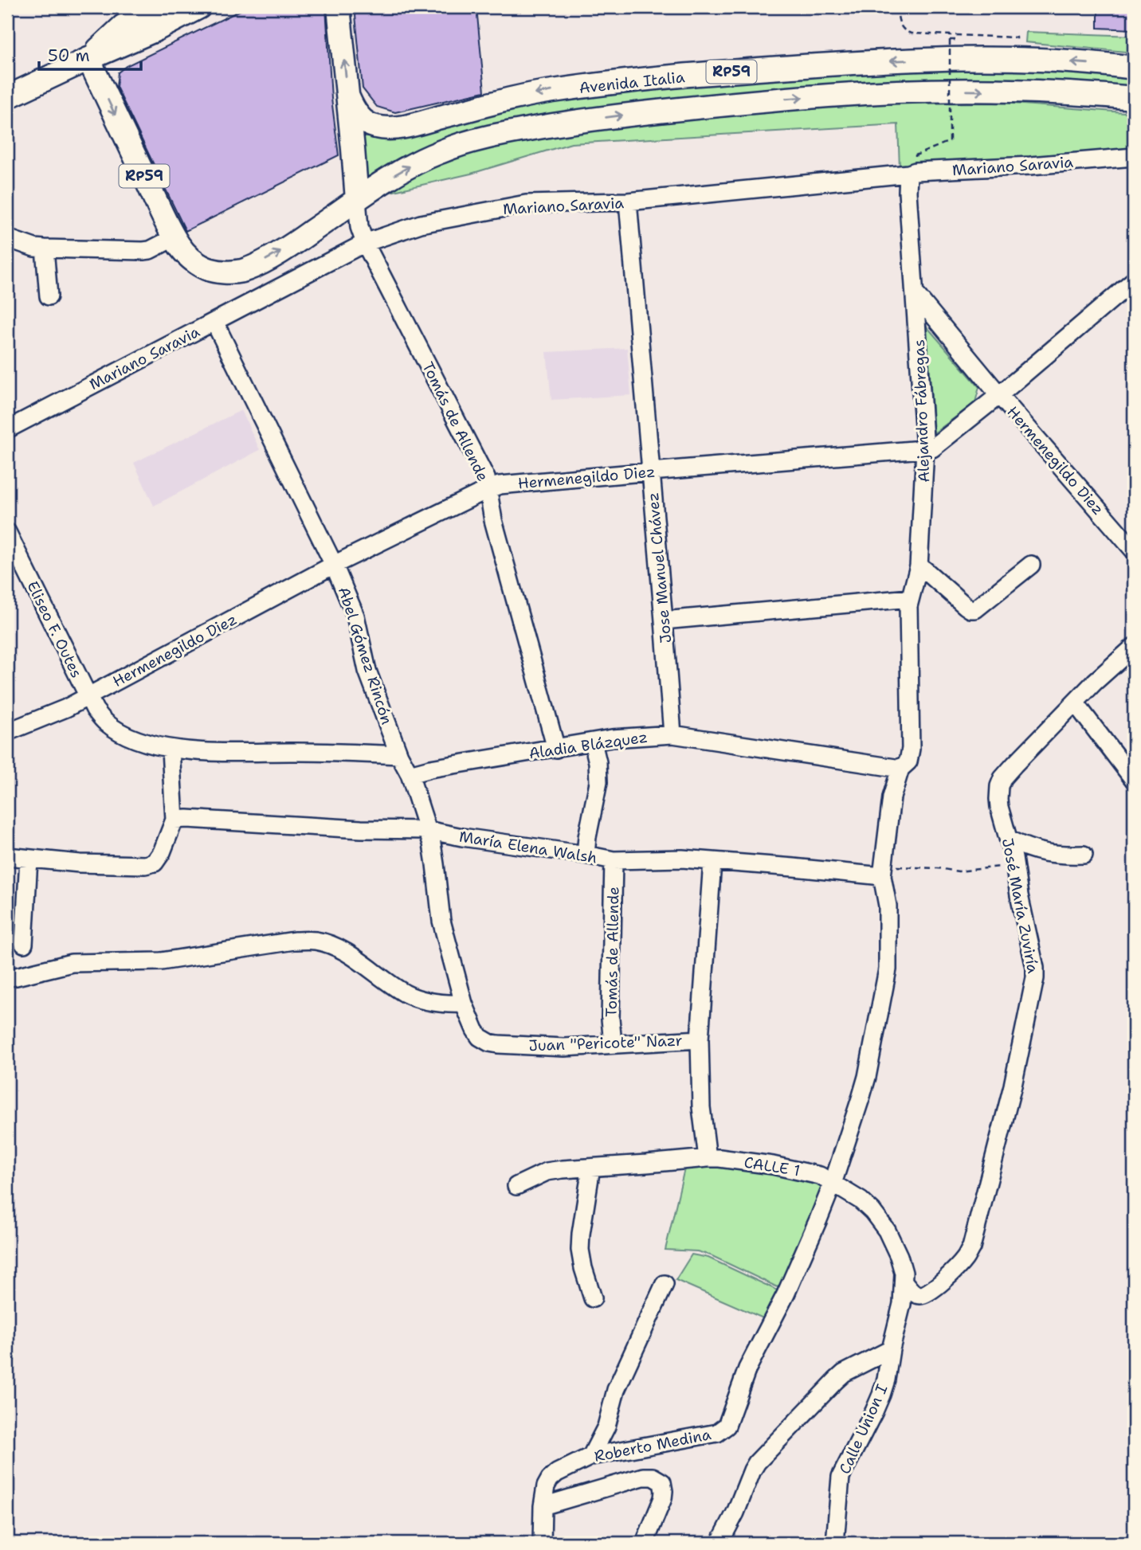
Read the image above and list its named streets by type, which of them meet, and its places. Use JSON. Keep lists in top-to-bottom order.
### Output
{
  "streets": {
    "main road": ["RP59", "Avenida Italia"],
    "street": [
      "Mariano Saravia",
      "Alejandro Fábregas",
      "Tomás de Allende",
      "Hermenegildo Diez",
      "Jose Manuel Chávez",
      "Eliseo F. Outes",
      "Abel Gómez Rincón",
      "Aladia Blázquez",
      "María Elena Walsh",
      "José María Zuviría",
      "Juan \"Pericote\" Nazr",
      "CALLE 1",
      "Calle Union I",
      "Roberto Medina"
    ]
  },
  "crossings": [
    ["RP59", "Avenida Italia"],
    ["RP59", "Tomás de Allende"],
    ["Avenida Italia", "Tomás de Allende"],
    ["Mariano Saravia", "Alejandro Fábregas"],
    ["Mariano Saravia", "Tomás de Allende"],
    ["Mariano Saravia", "Jose Manuel Chávez"],
    ["Mariano Saravia", "Abel Gómez Rincón"],
    ["Alejandro Fábregas", "Hermenegildo Diez"],
    ["Alejandro Fábregas", "Aladia Blázquez"],
    ["Alejandro Fábregas", "María Elena Walsh"],
    ["Alejandro Fábregas", "Roberto Medina"],
    ["Tomás de Allende", "Hermenegildo Diez"],
    ["Tomás de Allende", "Aladia Blázquez"],
    ["Tomás de Allende", "María Elena Walsh"],
    ["Tomás de Allende", "Juan \"Pericote\" Nazr"],
    ["Hermenegildo Diez", "Jose Manuel Chávez"],
    ["Hermenegildo Diez", "Eliseo F. Outes"],
    ["Hermenegildo Diez", "Abel Gómez Rincón"],
    ["Jose Manuel Chávez", "Aladia Blázquez"],
    ["Eliseo F. Outes", "Abel Gómez Rincón"],
    ["Abel Gómez Rincón", "Aladia Blázquez"],
    ["Abel Gómez Rincón", "María Elena Walsh"],
    ["Abel Gómez Rincón", "Juan \"Pericote\" Nazr"],
    ["María Elena Walsh", "Roberto Medina"],
    ["José María Zuviría", "CALLE 1"],
    ["CALLE 1", "Calle Union I"],
    ["CALLE 1", "Roberto Medina"]
  ],
  "scale_bar": "50 m"
}
